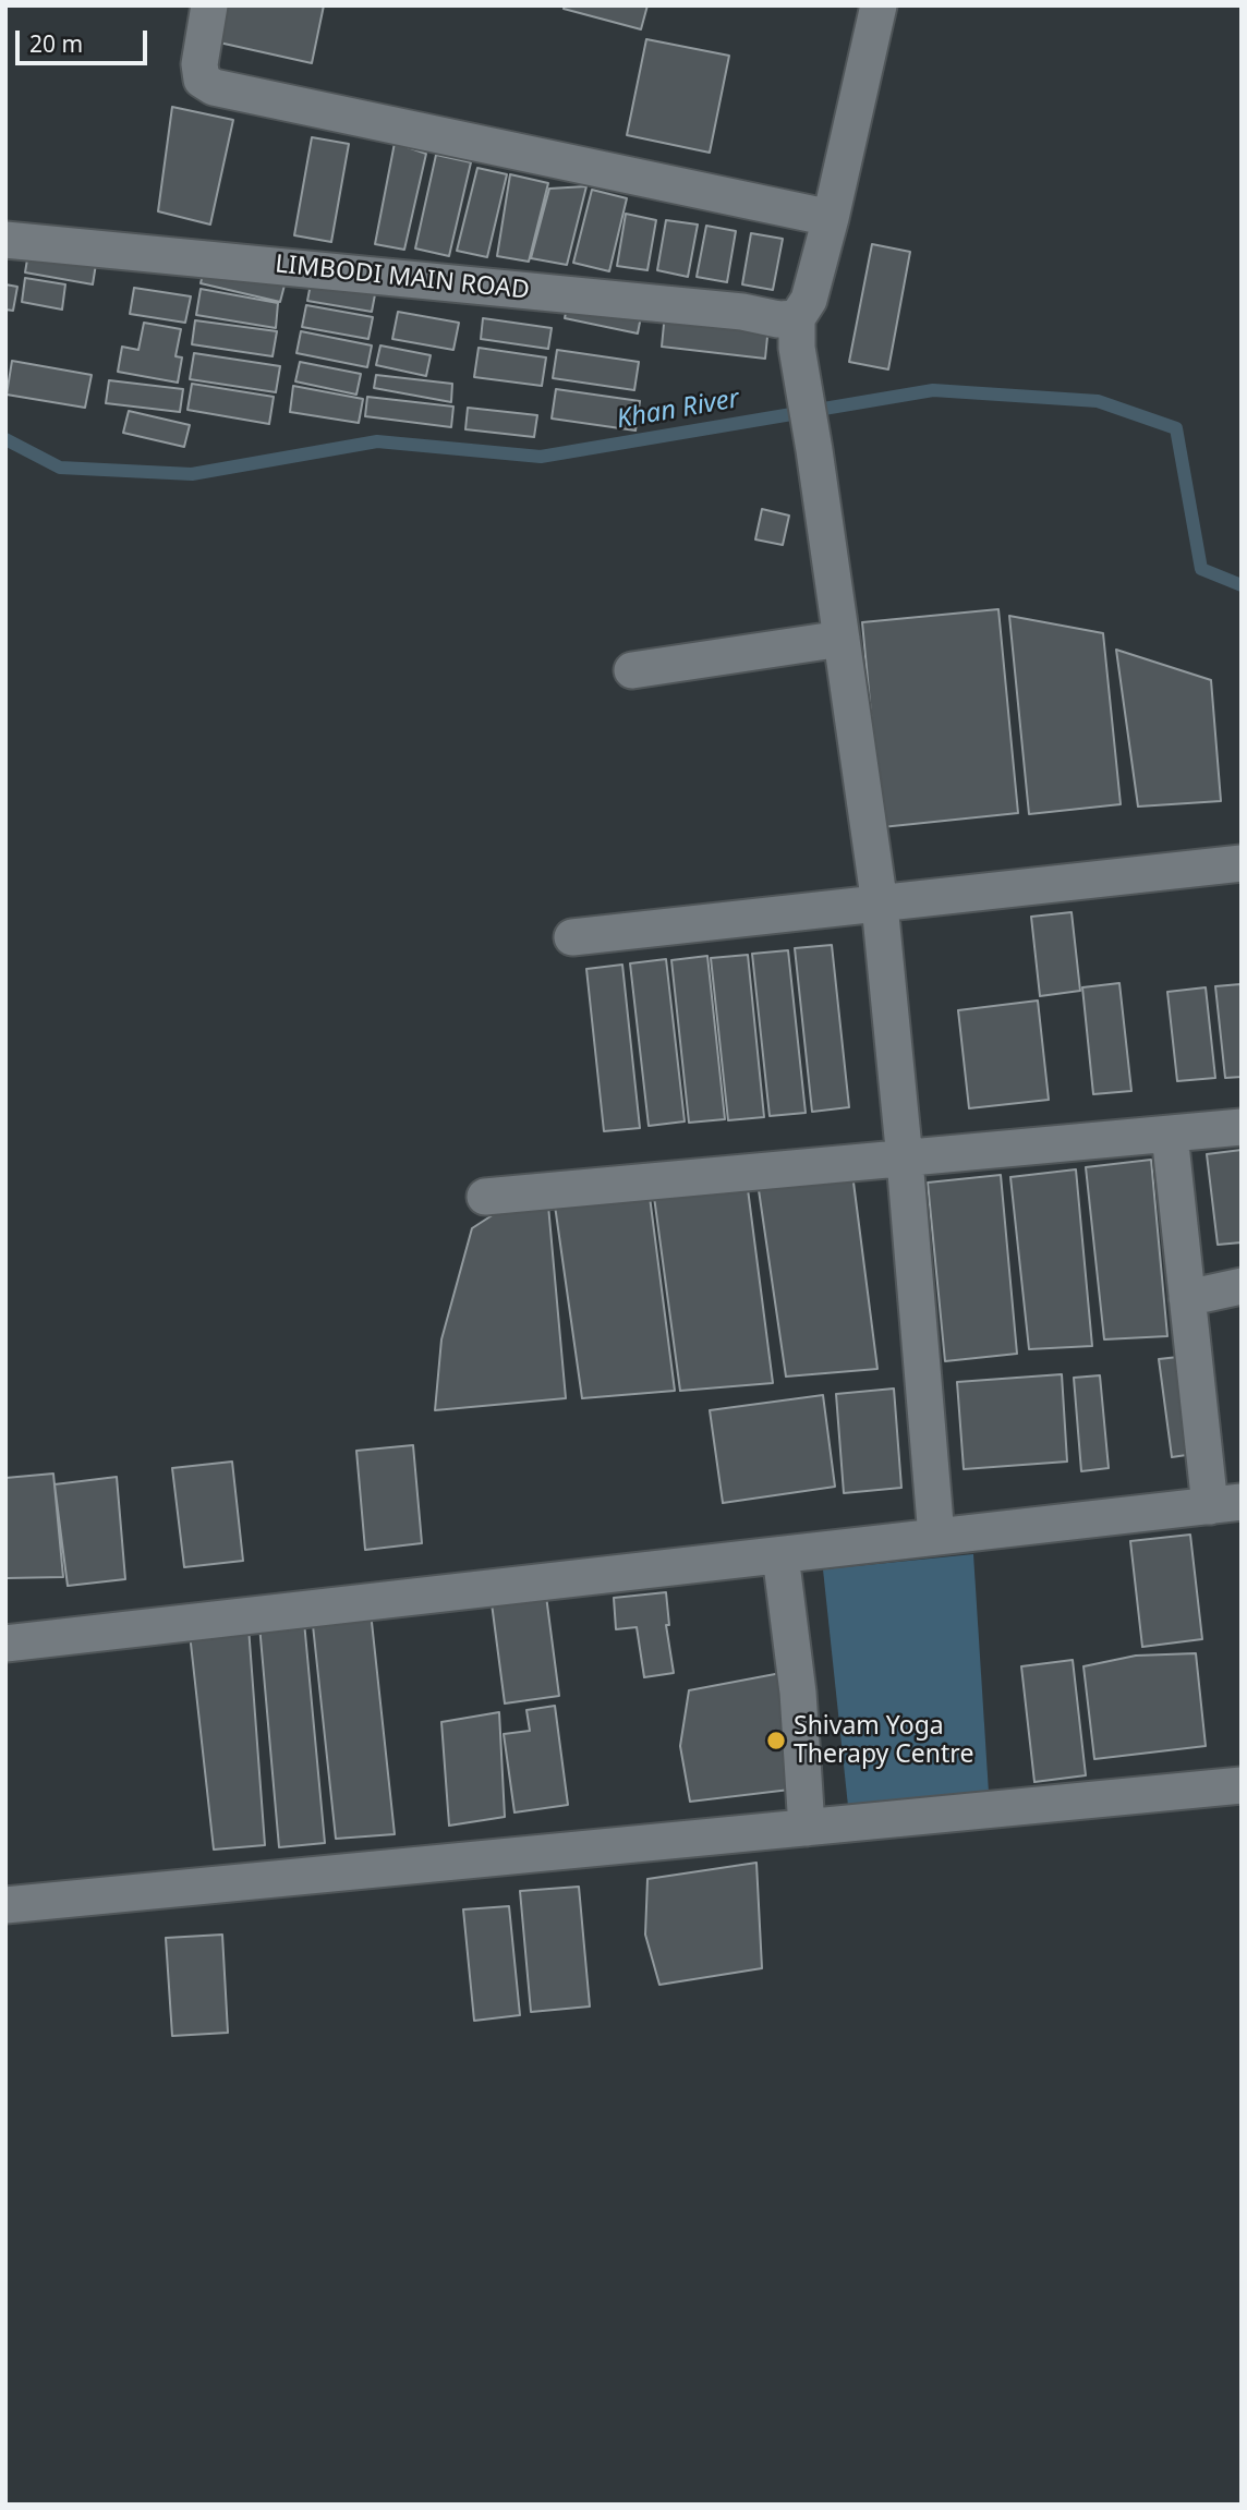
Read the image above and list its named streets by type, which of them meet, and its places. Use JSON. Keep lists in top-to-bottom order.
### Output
{
  "streets": {
    "street": ["LIMBODI MAIN ROAD"]
  },
  "water": ["Khan River"],
  "places": ["Shivam Yoga Therapy Centre"],
  "scale_bar": "20 m"
}
